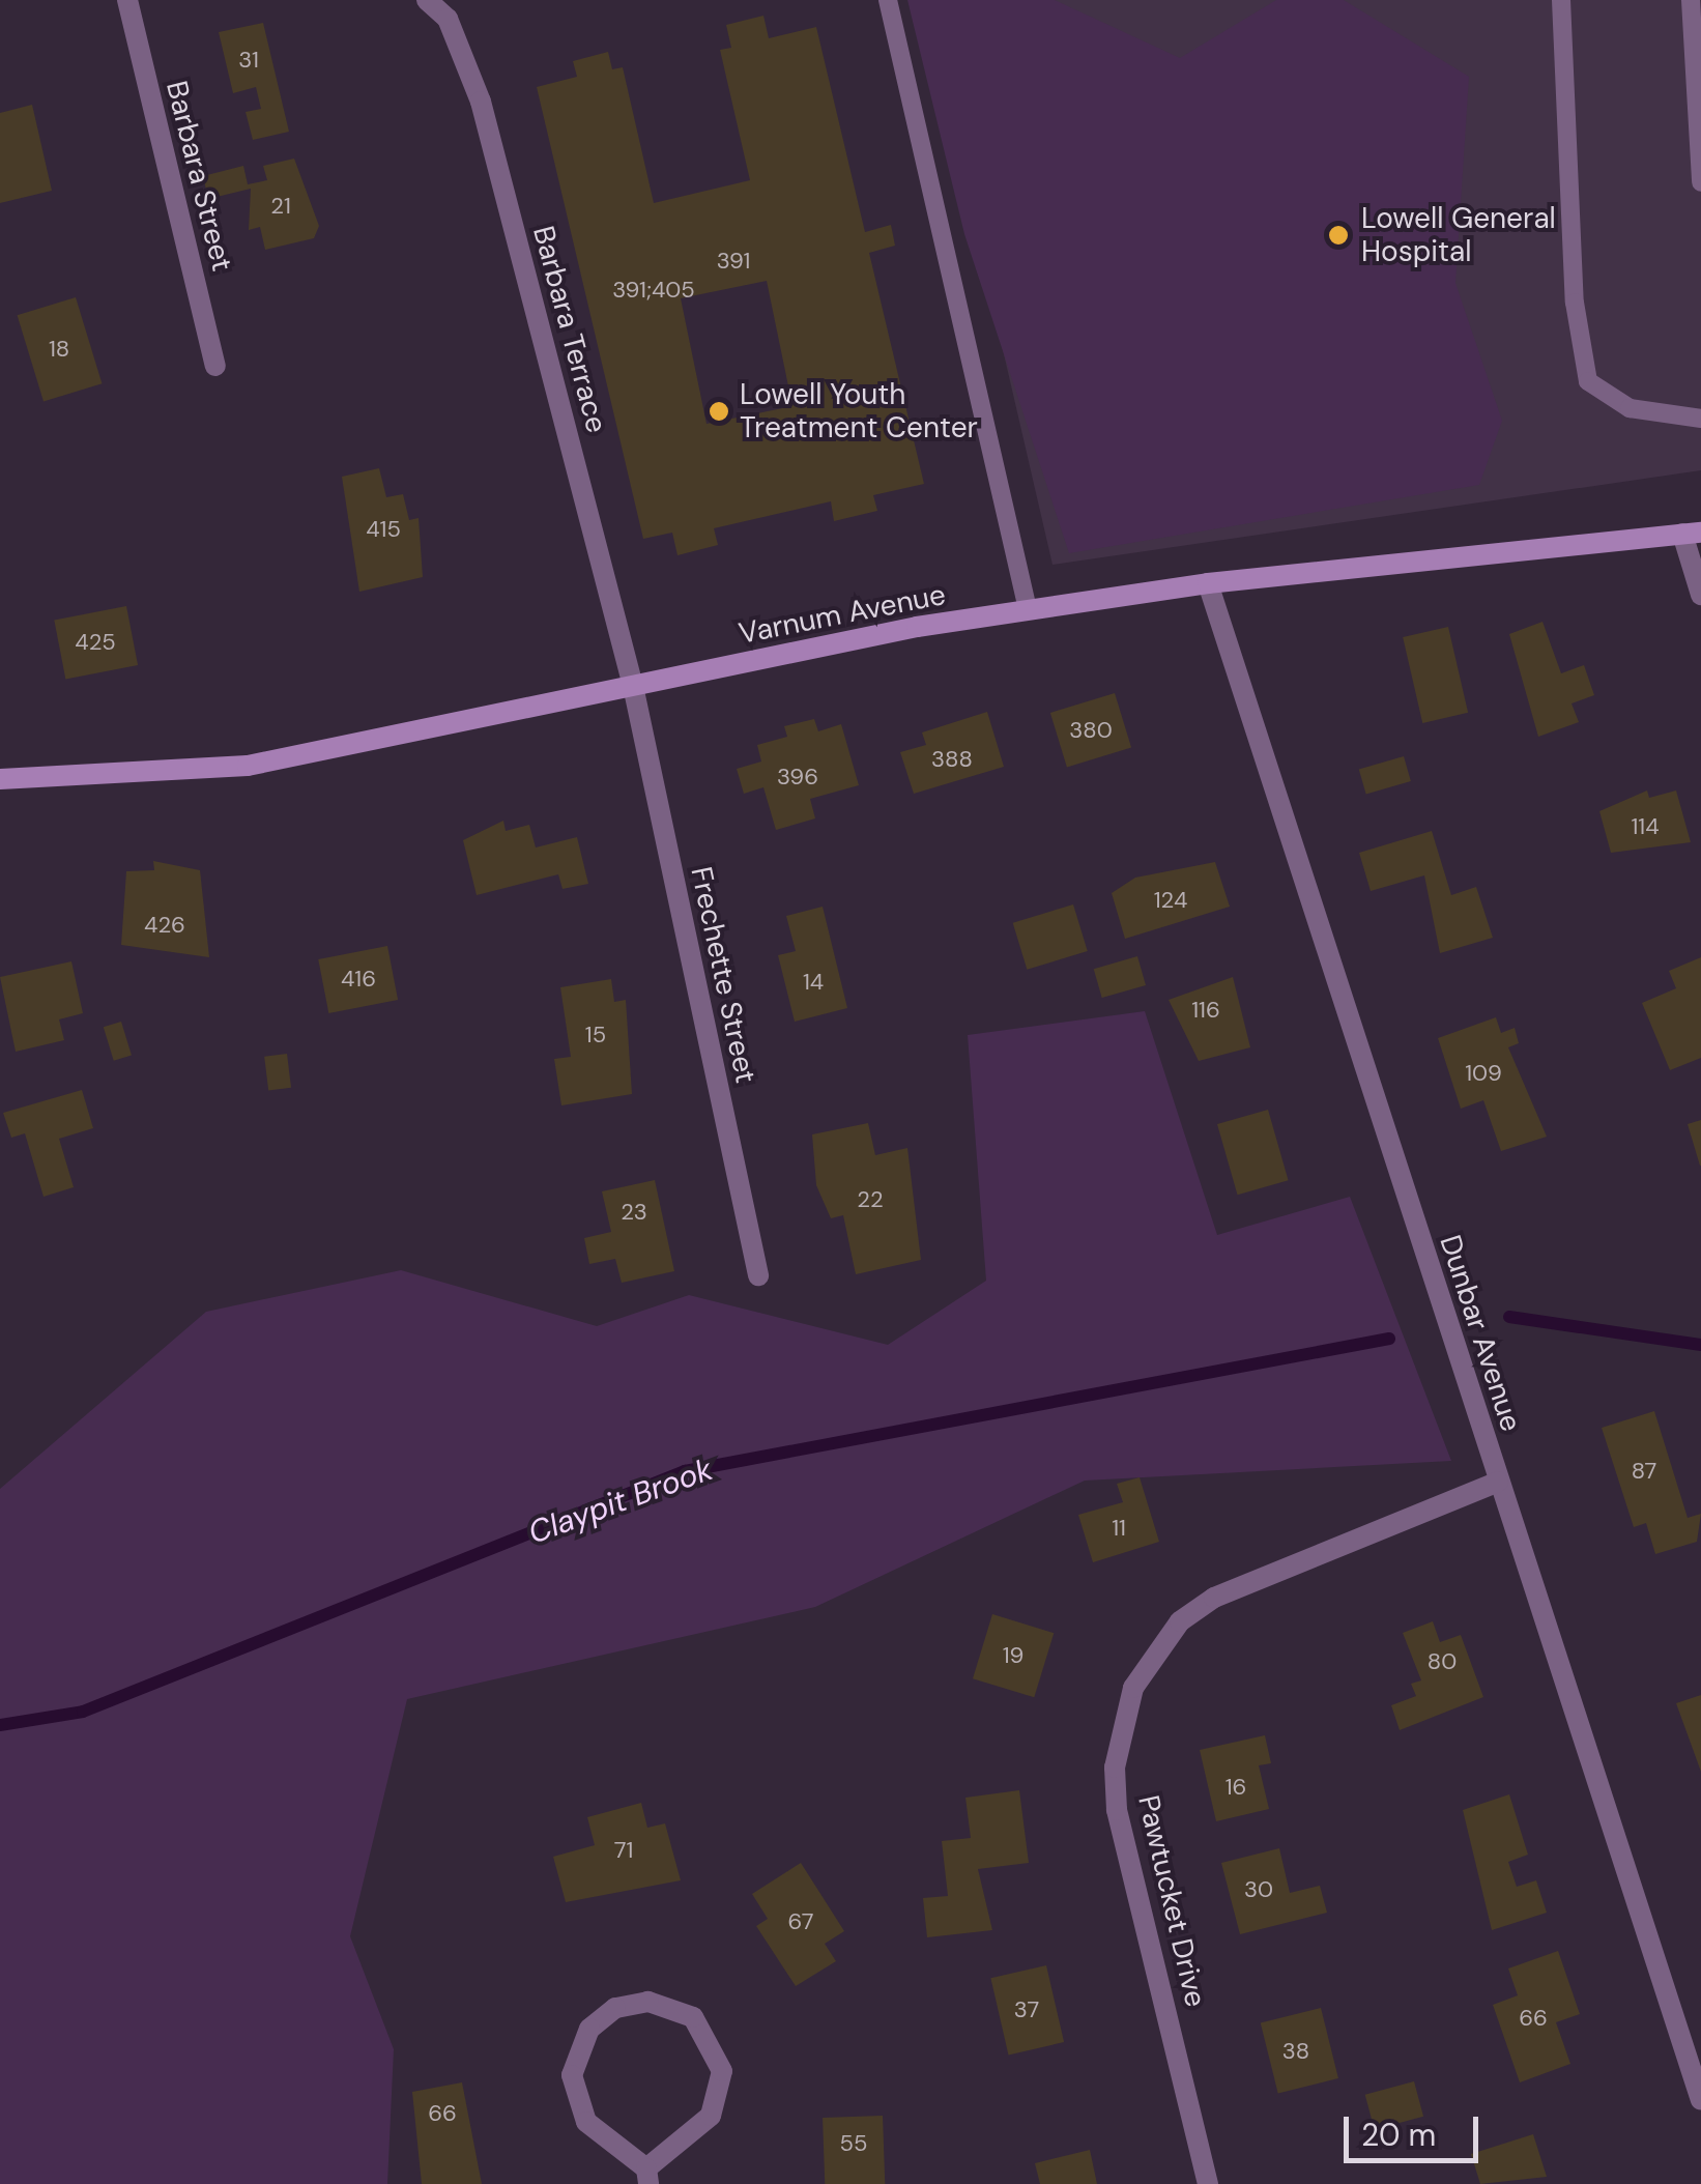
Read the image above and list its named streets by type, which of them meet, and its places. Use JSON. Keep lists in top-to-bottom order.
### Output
{
  "streets": {
    "main road": ["Varnum Avenue"],
    "street": [
      "Barbara Street",
      "Barbara Terrace",
      "Frechette Street",
      "Dunbar Avenue",
      "Pawtucket Drive"
    ]
  },
  "crossings": [
    ["Barbara Terrace", "Varnum Avenue"],
    ["Barbara Terrace", "Frechette Street"],
    ["Varnum Avenue", "Frechette Street"],
    ["Varnum Avenue", "Dunbar Avenue"],
    ["Dunbar Avenue", "Pawtucket Drive"]
  ],
  "water": ["Claypit Brook"],
  "places": ["Lowell General Hospital", "Lowell Youth Treatment Center"],
  "house_numbers": [
    "31",
    "21",
    "391",
    "391;405",
    "18",
    "415",
    "425",
    "380",
    "388",
    "396",
    "114",
    "124",
    "426",
    "416",
    "14",
    "116",
    "15",
    "109",
    "22",
    "23",
    "87",
    "11",
    "19",
    "80",
    "16",
    "71",
    "30",
    "67",
    "37",
    "66",
    "38",
    "66",
    "55"
  ],
  "scale_bar": "20 m"
}
